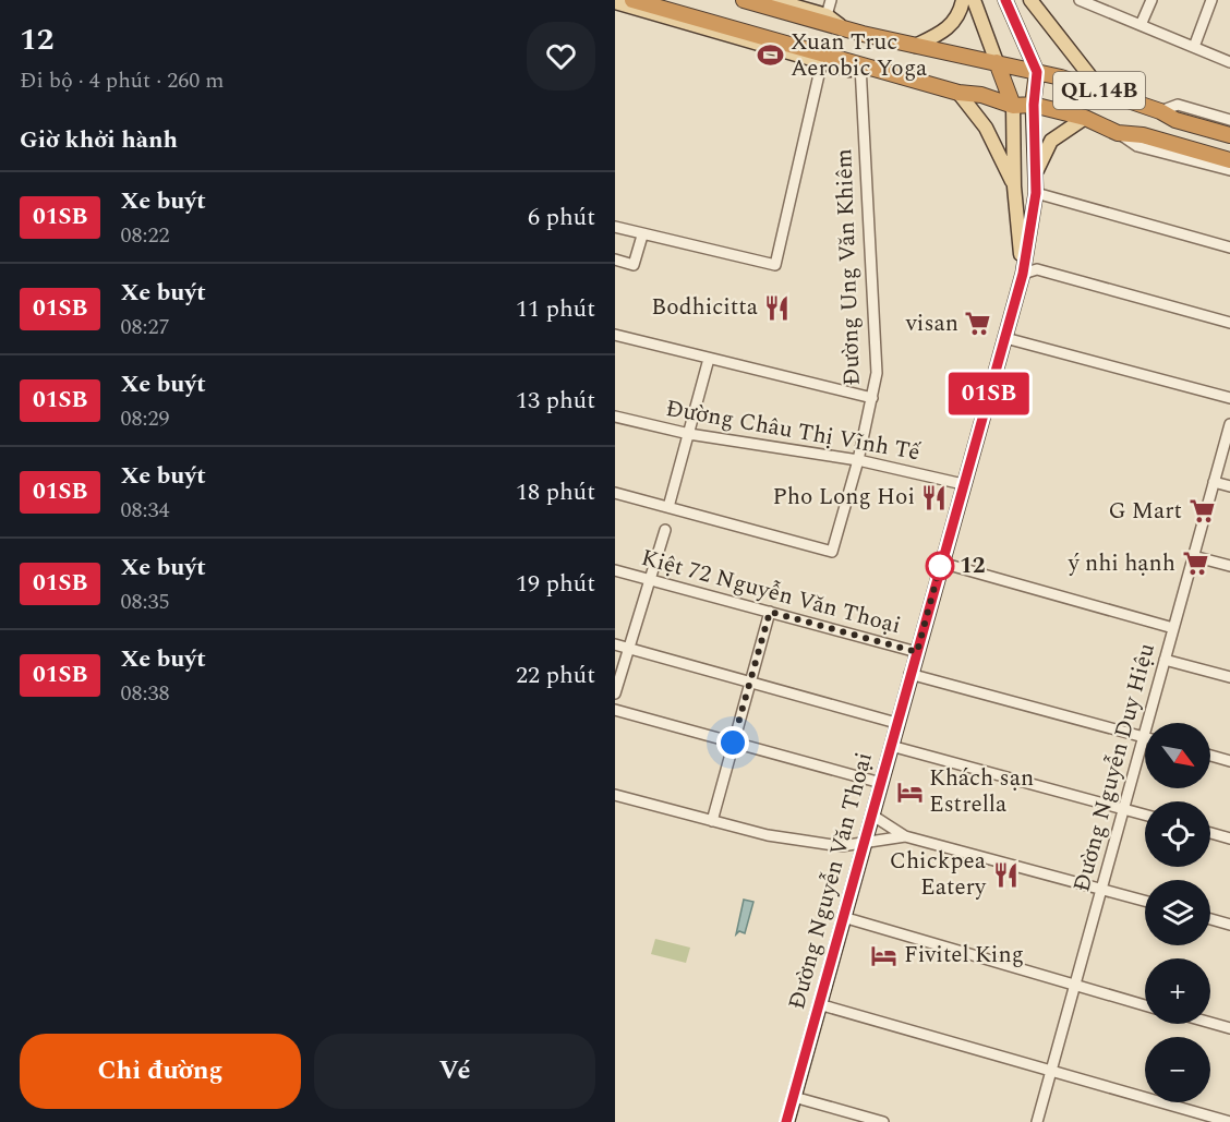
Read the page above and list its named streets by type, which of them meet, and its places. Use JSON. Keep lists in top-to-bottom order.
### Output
{
  "streets": {
    "highway": ["QL.14B"],
    "main road": ["Đường Nguyễn Văn Thoại"],
    "street": [
      "Đường Ung Văn Khiêm",
      "Đường Châu Thị Vĩnh Tế",
      "Kiệt 72 Nguyễn Văn Thoại",
      "Đường Nguyễn Duy Hiệu"
    ]
  },
  "crossings": [
    ["QL.14B", "Đường Nguyễn Văn Thoại"],
    ["Đường Ung Văn Khiêm", "Đường Châu Thị Vĩnh Tế"],
    ["Đường Châu Thị Vĩnh Tế", "Đường Nguyễn Văn Thoại"],
    ["Kiệt 72 Nguyễn Văn Thoại", "Đường Nguyễn Văn Thoại"]
  ],
  "places": {
    "sports": ["Xuan Truc Aerobic Yoga"],
    "restaurant": ["Bodhicitta", "Pho Long Hoi", "Chickpea Eatery"],
    "supermarket": ["visan", "G Mart", "ý nhi hạnh"],
    "other": ["12"],
    "hotel": ["Khách sạn Estrella", "Fivitel King"]
  },
  "lines": ["bus line 01SB"],
  "north": "bottom right",
  "page": {
    "heading": [
      ["12", "Đi bộ · 4 phút · 260 m"],
      "Giờ khởi hành"
    ],
    "on_map": "01SB",
    "list": [
      {
        "mark": "01SB",
        "name": "Xe buýt",
        "note": "08:22",
        "value": "6 phút"
      },
      {
        "mark": "01SB",
        "name": "Xe buýt",
        "note": "08:27",
        "value": "11 phút"
      },
      {
        "mark": "01SB",
        "name": "Xe buýt",
        "note": "08:29",
        "value": "13 phút"
      },
      {
        "mark": "01SB",
        "name": "Xe buýt",
        "note": "08:34",
        "value": "18 phút"
      },
      {
        "mark": "01SB",
        "name": "Xe buýt",
        "note": "08:35",
        "value": "19 phút"
      },
      {
        "mark": "01SB",
        "name": "Xe buýt",
        "note": "08:38",
        "value": "22 phút"
      }
    ],
    "map_buttons": ["+", "−"],
    "buttons": ["Chỉ đường", "Vé"]
  }
}
